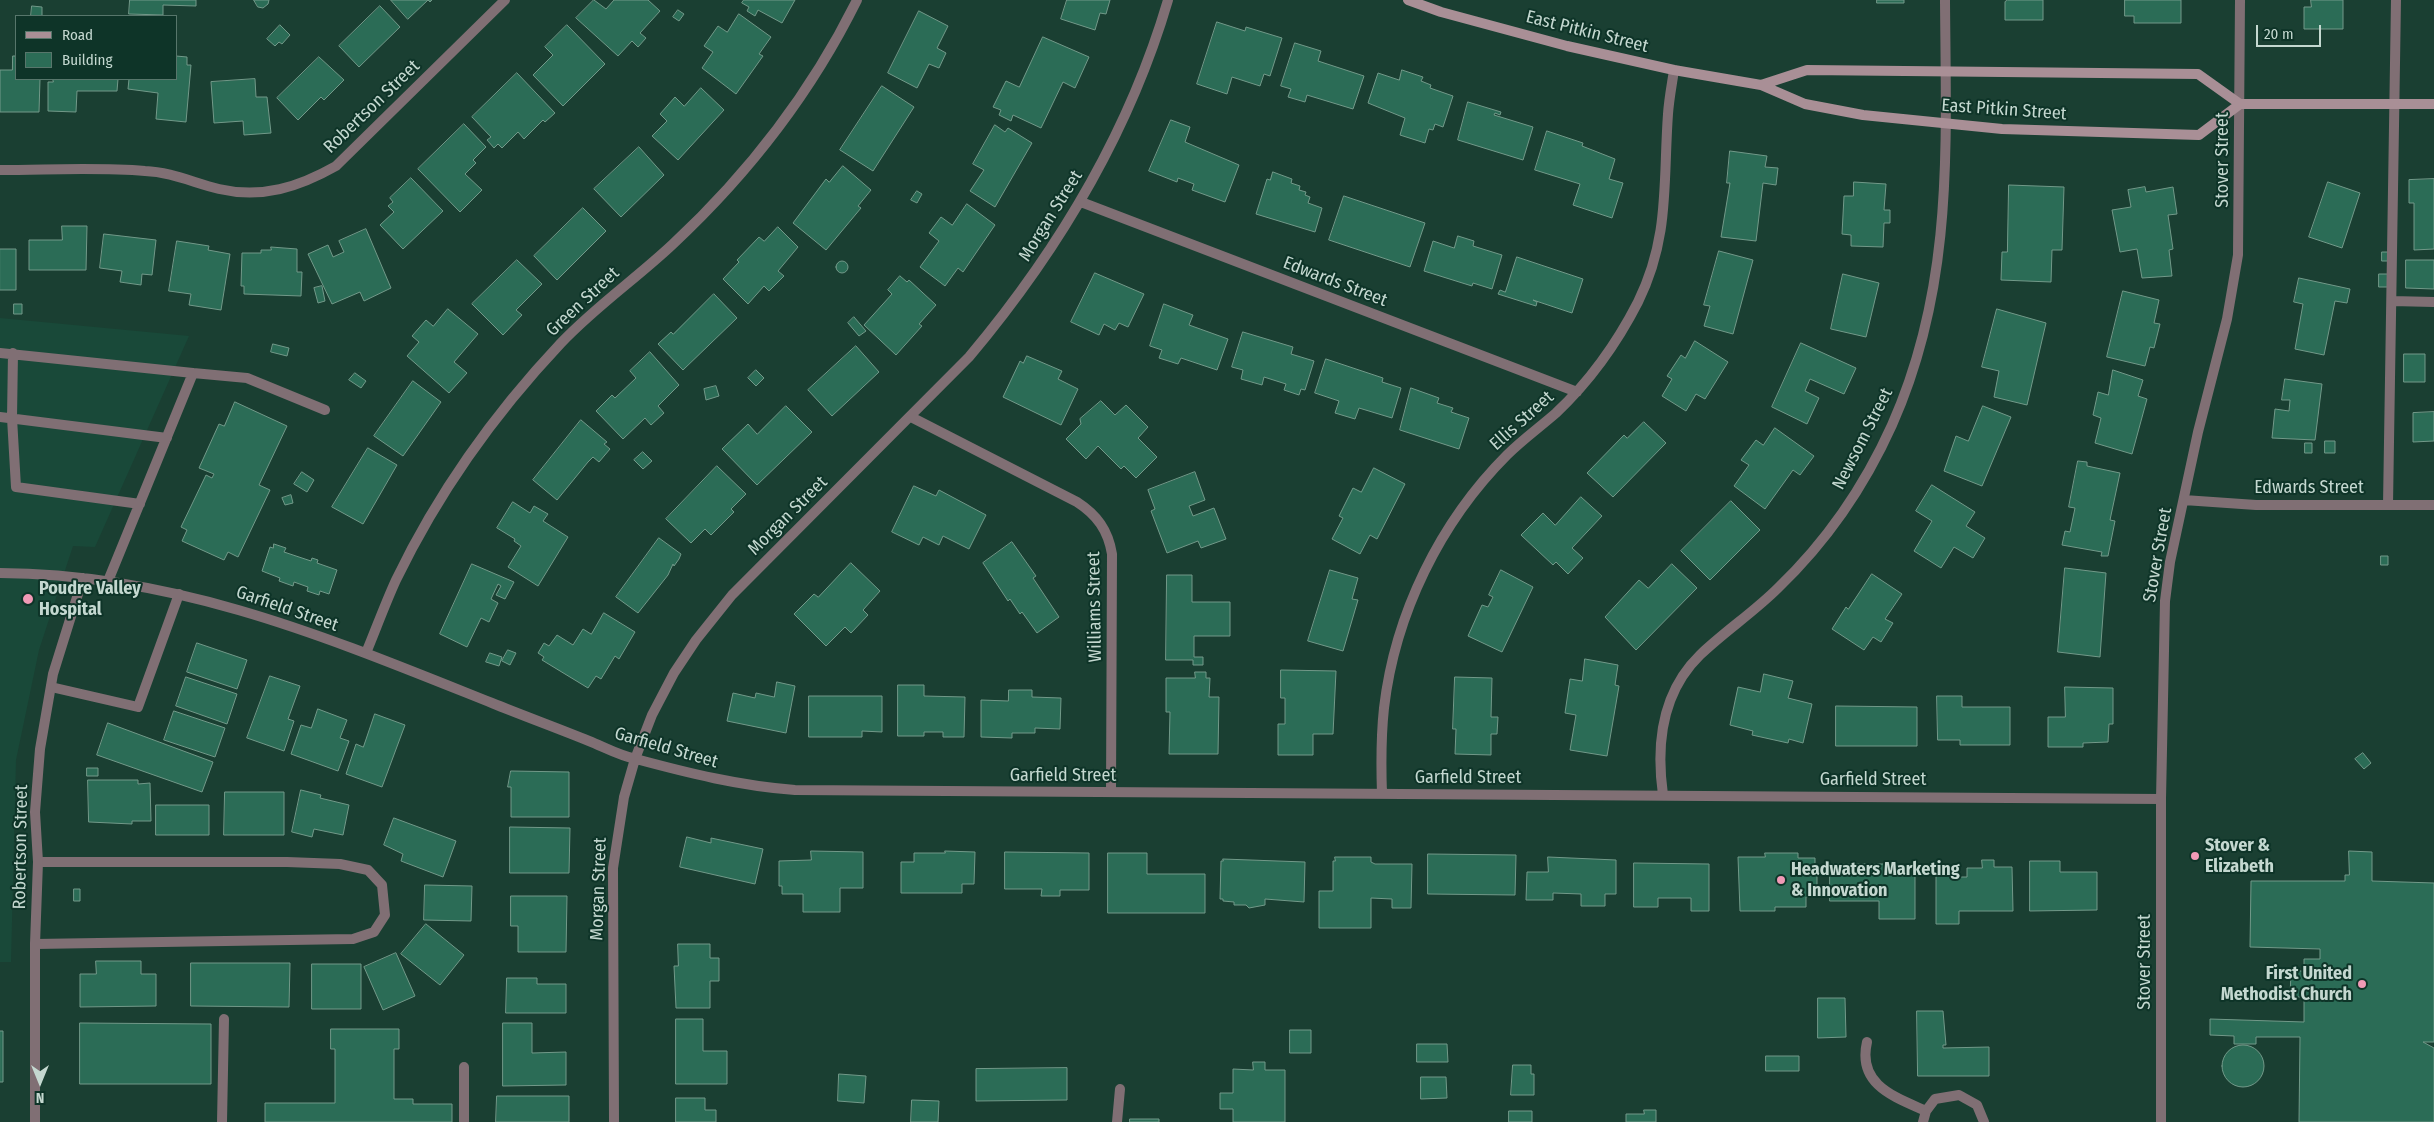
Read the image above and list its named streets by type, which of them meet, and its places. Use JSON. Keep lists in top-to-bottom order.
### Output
{
  "streets": {
    "street": [
      "East Pitkin Street",
      "Robertson Street",
      "Stover Street",
      "Morgan Street",
      "Edwards Street",
      "Green Street",
      "Ellis Street",
      "Newsom Street",
      "Williams Street",
      "Garfield Street"
    ]
  },
  "crossings": [
    ["East Pitkin Street", "Stover Street"],
    ["East Pitkin Street", "Ellis Street"],
    ["East Pitkin Street", "Newsom Street"],
    ["Robertson Street", "Garfield Street"],
    ["Stover Street", "Edwards Street"],
    ["Stover Street", "Garfield Street"],
    ["Morgan Street", "Edwards Street"],
    ["Morgan Street", "Williams Street"],
    ["Morgan Street", "Garfield Street"],
    ["Edwards Street", "Ellis Street"],
    ["Green Street", "Garfield Street"],
    ["Ellis Street", "Garfield Street"],
    ["Newsom Street", "Garfield Street"],
    ["Williams Street", "Garfield Street"]
  ],
  "places": [
    "Poudre Valley Hospital",
    "Stover & Elizabeth",
    "Headwaters Marketing & Innovation",
    "First United Methodist Church"
  ],
  "legend": ["Road", "Building"],
  "scale_bar": "20 m",
  "north": "bottom"
}
